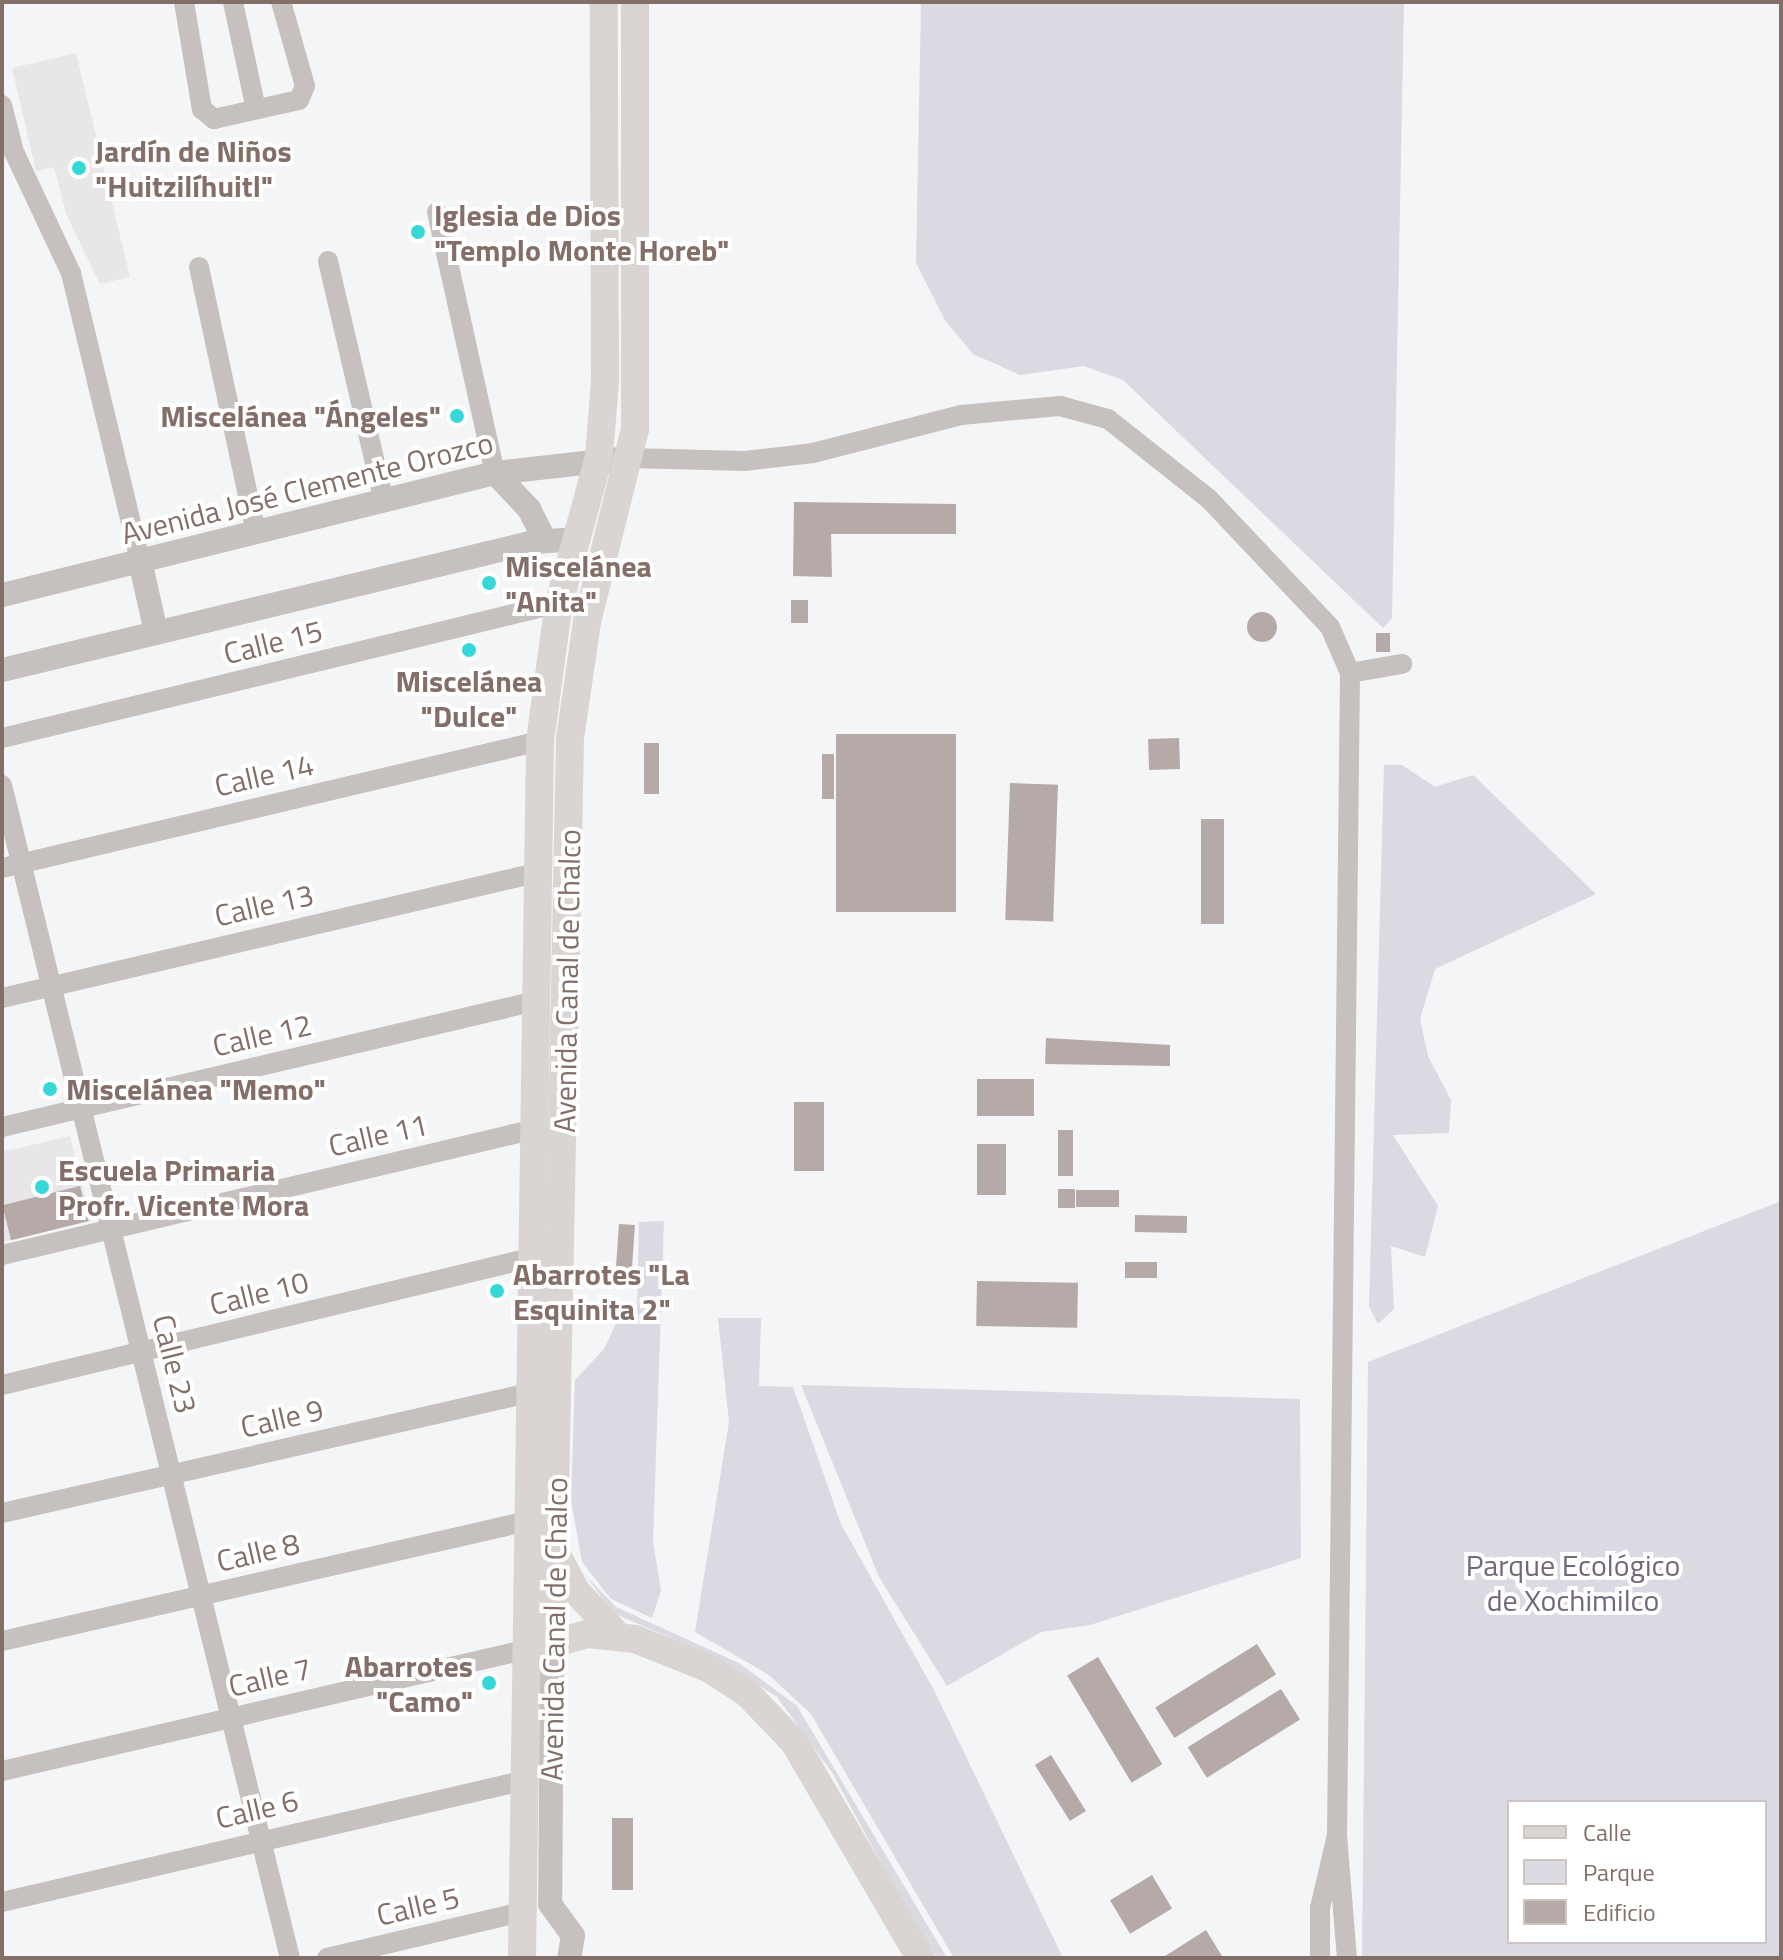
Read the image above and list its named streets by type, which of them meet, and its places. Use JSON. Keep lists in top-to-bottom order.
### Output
{
  "streets": {
    "main road": ["Avenida Canal de Chalco"],
    "street": [
      "Avenida José Clemente Orozco",
      "Calle 15",
      "Calle 14",
      "Calle 13",
      "Calle 12",
      "Calle 11",
      "Calle 10",
      "Calle 23",
      "Calle 9",
      "Calle 8",
      "Calle 7",
      "Calle 6",
      "Calle 5"
    ]
  },
  "crossings": [
    ["Avenida José Clemente Orozco", "Avenida Canal de Chalco"],
    ["Calle 15", "Avenida Canal de Chalco"],
    ["Calle 14", "Avenida Canal de Chalco"],
    ["Calle 14", "Calle 23"],
    ["Calle 13", "Avenida Canal de Chalco"],
    ["Calle 13", "Calle 23"],
    ["Avenida Canal de Chalco", "Calle 12"],
    ["Avenida Canal de Chalco", "Calle 11"],
    ["Avenida Canal de Chalco", "Calle 10"],
    ["Avenida Canal de Chalco", "Calle 9"],
    ["Avenida Canal de Chalco", "Calle 8"],
    ["Avenida Canal de Chalco", "Calle 7"],
    ["Avenida Canal de Chalco", "Calle 6"],
    ["Avenida Canal de Chalco", "Calle 5"],
    ["Calle 12", "Calle 23"],
    ["Calle 11", "Calle 23"],
    ["Calle 10", "Calle 23"],
    ["Calle 23", "Calle 9"],
    ["Calle 23", "Calle 8"],
    ["Calle 23", "Calle 7"],
    ["Calle 23", "Calle 6"]
  ],
  "parks": ["Parque Ecológico de Xochimilco"],
  "places": [
    "Jardín de Niños \"Huitzilíhuitl\"",
    "Iglesia de Dios \"Templo Monte Horeb\"",
    "Miscelánea \"Ángeles\"",
    "Miscelánea \"Anita\"",
    "Miscelánea \"Dulce\"",
    "Miscelánea \"Memo\"",
    "Escuela Primaria Profr. Vicente Mora",
    "Abarrotes \"La Esquinita 2\"",
    "Abarrotes \"Camo\""
  ],
  "legend": ["Calle", "Parque", "Edificio"]
}
